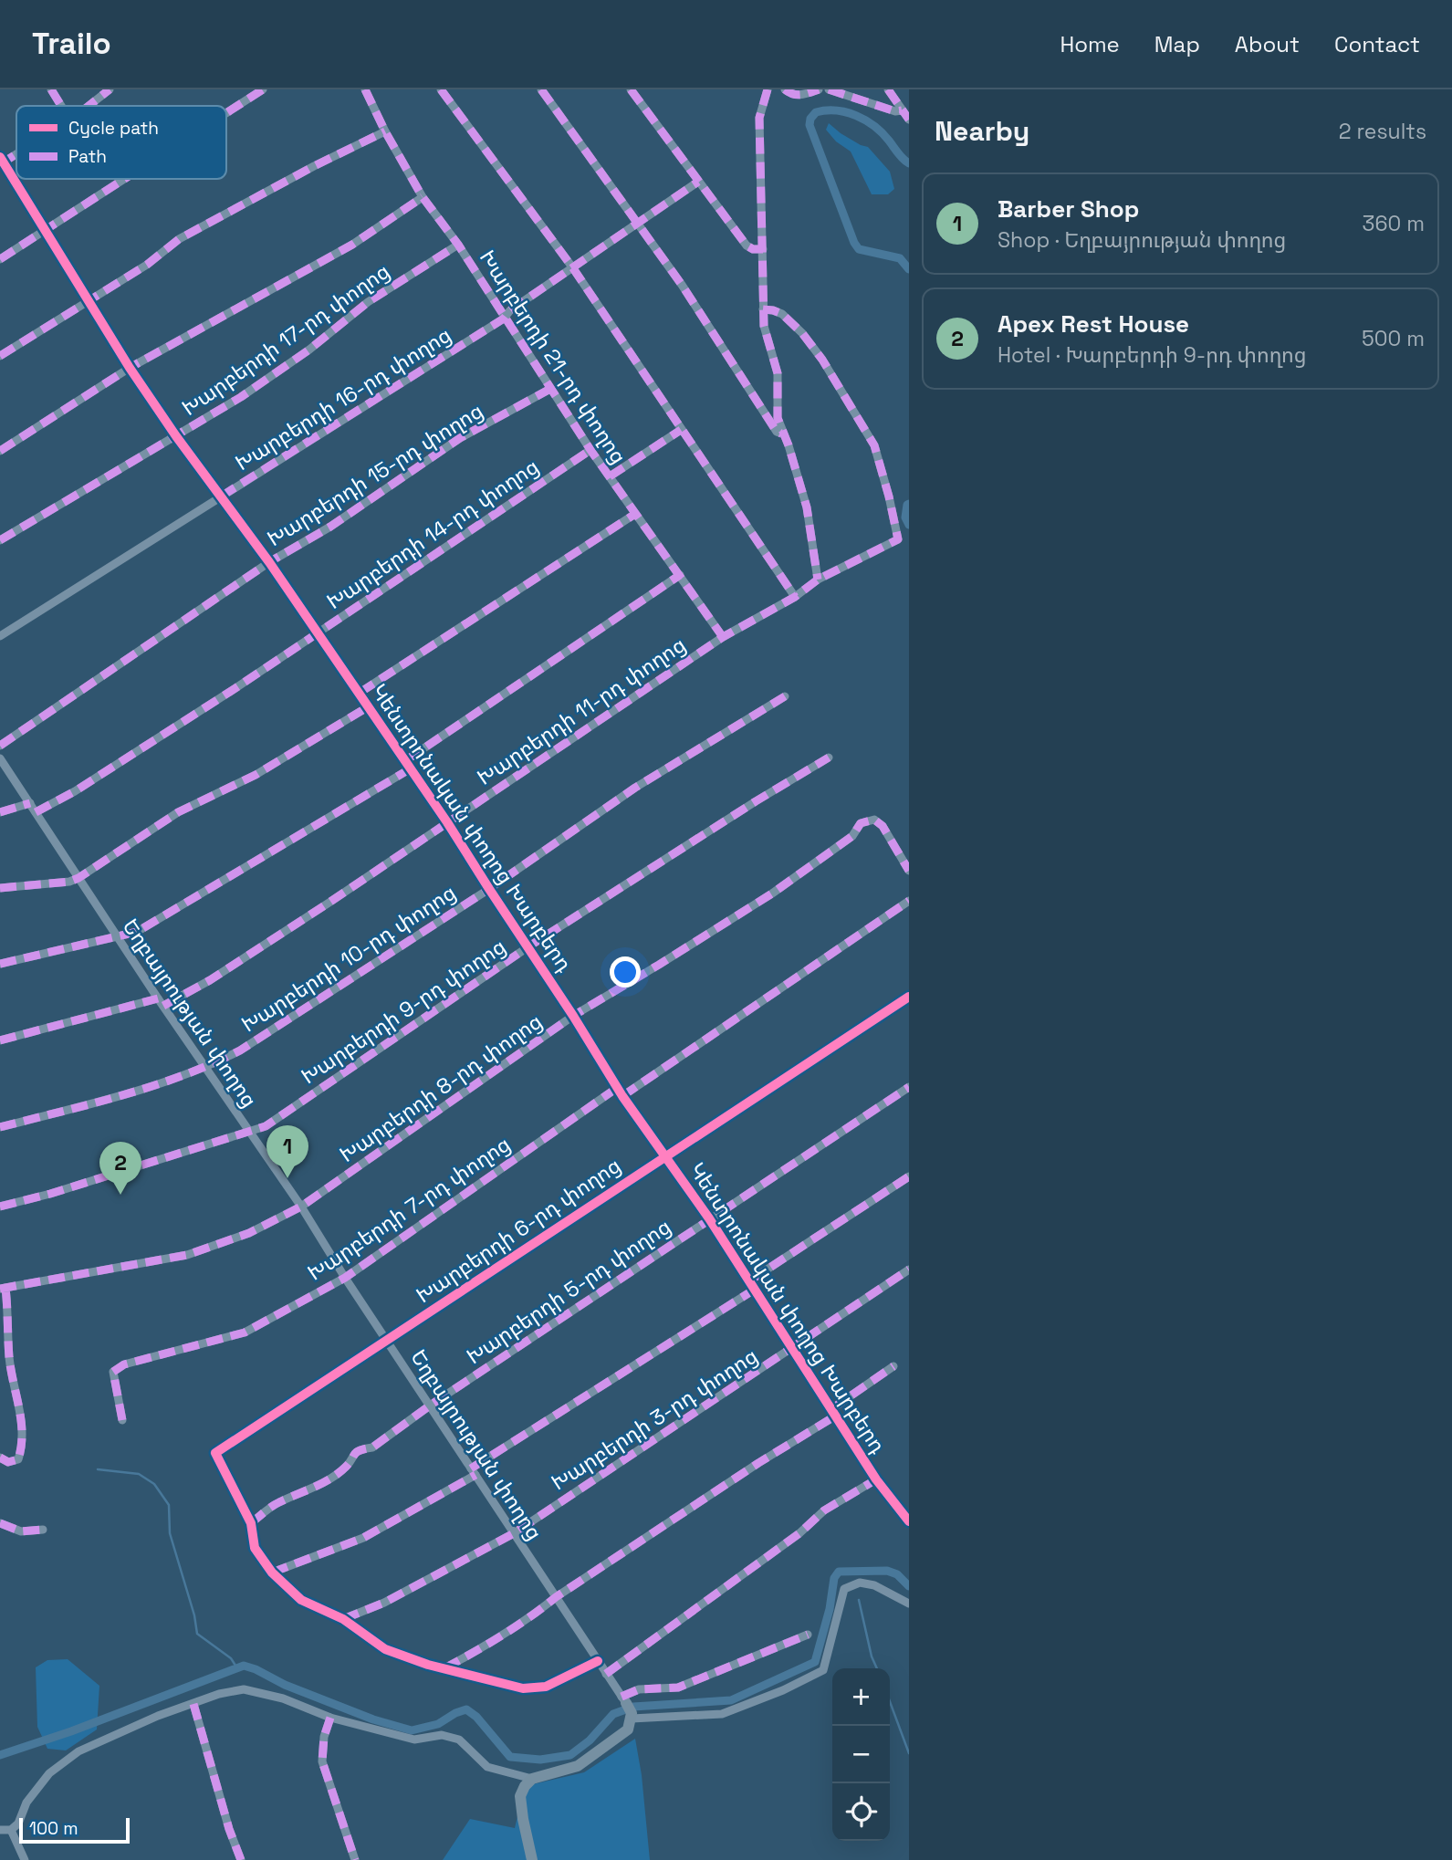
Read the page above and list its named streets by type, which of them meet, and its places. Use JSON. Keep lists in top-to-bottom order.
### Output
{
  "streets": {
    "street": [
      "Խարբերդի 17-րդ փողոց",
      "Խարբերդի 21-րդ փողոց",
      "Խարբերդի 16-րդ փողոց",
      "Խարբերդի 15-րդ փողոց",
      "Խարբերդի 14-րդ փողոց",
      "Խարբերդի 11-րդ փողոց",
      "Կենտրոնական փողոց Խարբերդ",
      "Խարբերդի 10-րդ փողոց",
      "Խարբերդի 9-րդ փողոց",
      "Եղբայրության փողոց",
      "Խարբերդի 8-րդ փողոց",
      "Խարբերդի 7-րդ փողոց",
      "Խարբերդի 6-րդ փողոց",
      "Խարբերդի 5-րդ փողոց",
      "Խարբերդի 3-րդ փողոց"
    ]
  },
  "crossings": [
    ["Խարբերդի 17-րդ փողոց", "Խարբերդի 21-րդ փողոց"],
    ["Խարբերդի 17-րդ փողոց", "Կենտրոնական փողոց Խարբերդ"],
    ["Խարբերդի 21-րդ փողոց", "Խարբերդի 16-րդ փողոց"],
    ["Խարբերդի 21-րդ փողոց", "Խարբերդի 15-րդ փողոց"],
    ["Խարբերդի 21-րդ փողոց", "Խարբերդի 14-րդ փողոց"],
    ["Խարբերդի 21-րդ փողոց", "Խարբերդի 11-րդ փողոց"],
    ["Խարբերդի 16-րդ փողոց", "Կենտրոնական փողոց Խարբերդ"],
    ["Խարբերդի 15-րդ փողոց", "Կենտրոնական փողոց Խարբերդ"],
    ["Խարբերդի 14-րդ փողոց", "Կենտրոնական փողոց Խարբերդ"],
    ["Խարբերդի 14-րդ փողոց", "Եղբայրության փողոց"],
    ["Խարբերդի 11-րդ փողոց", "Կենտրոնական փողոց Խարբերդ"],
    ["Խարբերդի 11-րդ փողոց", "Եղբայրության փողոց"],
    ["Կենտրոնական փողոց Խարբերդ", "Խարբերդի 10-րդ փողոց"],
    ["Կենտրոնական փողոց Խարբերդ", "Խարբերդի 9-րդ փողոց"],
    ["Կենտրոնական փողոց Խարբերդ", "Խարբերդի 8-րդ փողոց"],
    ["Կենտրոնական փողոց Խարբերդ", "Խարբերդի 7-րդ փողոց"],
    ["Կենտրոնական փողոց Խարբերդ", "Խարբերդի 6-րդ փողոց"],
    ["Կենտրոնական փողոց Խարբերդ", "Խարբերդի 5-րդ փողոց"],
    ["Կենտրոնական փողոց Խարբերդ", "Խարբերդի 3-րդ փողոց"],
    ["Խարբերդի 10-րդ փողոց", "Եղբայրության փողոց"],
    ["Խարբերդի 9-րդ փողոց", "Եղբայրության փողոց"],
    ["Եղբայրության փողոց", "Խարբերդի 8-րդ փողոց"],
    ["Եղբայրության փողոց", "Խարբերդի 7-րդ փողոց"],
    ["Եղբայրության փողոց", "Խարբերդի 6-րդ փողոց"],
    ["Եղբայրության փողոց", "Խարբերդի 5-րդ փողոց"],
    ["Եղբայրության փողոց", "Խարբերդի 3-րդ փողոց"],
    ["Խարբերդի 6-րդ փողոց", "Խարբերդի 5-րդ փողոց"]
  ],
  "legend": ["Cycle path", "Path"],
  "scale_bar": "100 m",
  "page": {
    "header": "Trailo",
    "nav": [
      "Home",
      "Map",
      "About",
      "Contact"
    ],
    "heading": ["Nearby", "2 results"],
    "list": [
      {
        "mark": "1",
        "name": "Barber Shop",
        "note": "Shop · Եղբայրության փողոց",
        "value": "360 m"
      },
      {
        "mark": "2",
        "name": "Apex Rest House",
        "note": "Hotel · Խարբերդի 9-րդ փողոց",
        "value": "500 m"
      }
    ],
    "pins": ["1", "2"],
    "map_buttons": ["+", "−"],
    "scale": "100 m"
  }
}
